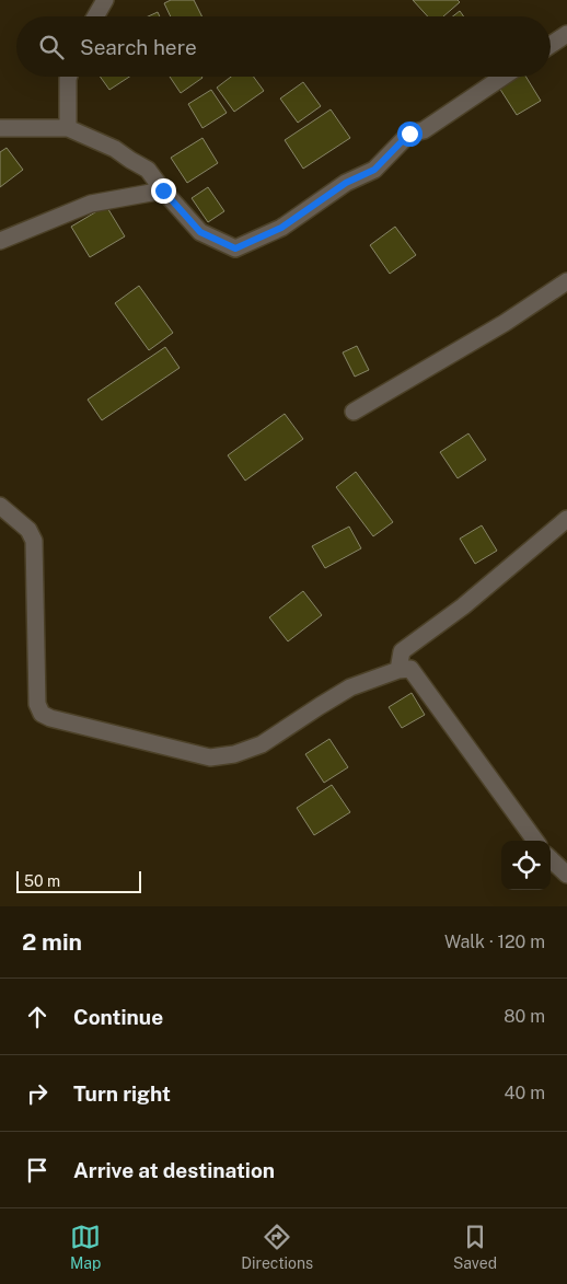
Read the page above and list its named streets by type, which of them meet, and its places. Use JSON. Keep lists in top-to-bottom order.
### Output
{
  "scale_bar": "50 m",
  "page": {
    "search": "Search here",
    "scale": "50 m",
    "heading": ["2 min", "Walk · 120 m"],
    "list": [
      ["Continue", "80 m"],
      ["Turn right", "40 m"],
      "Arrive at destination"
    ],
    "nav": ["Map", "Directions", "Saved"]
  }
}
